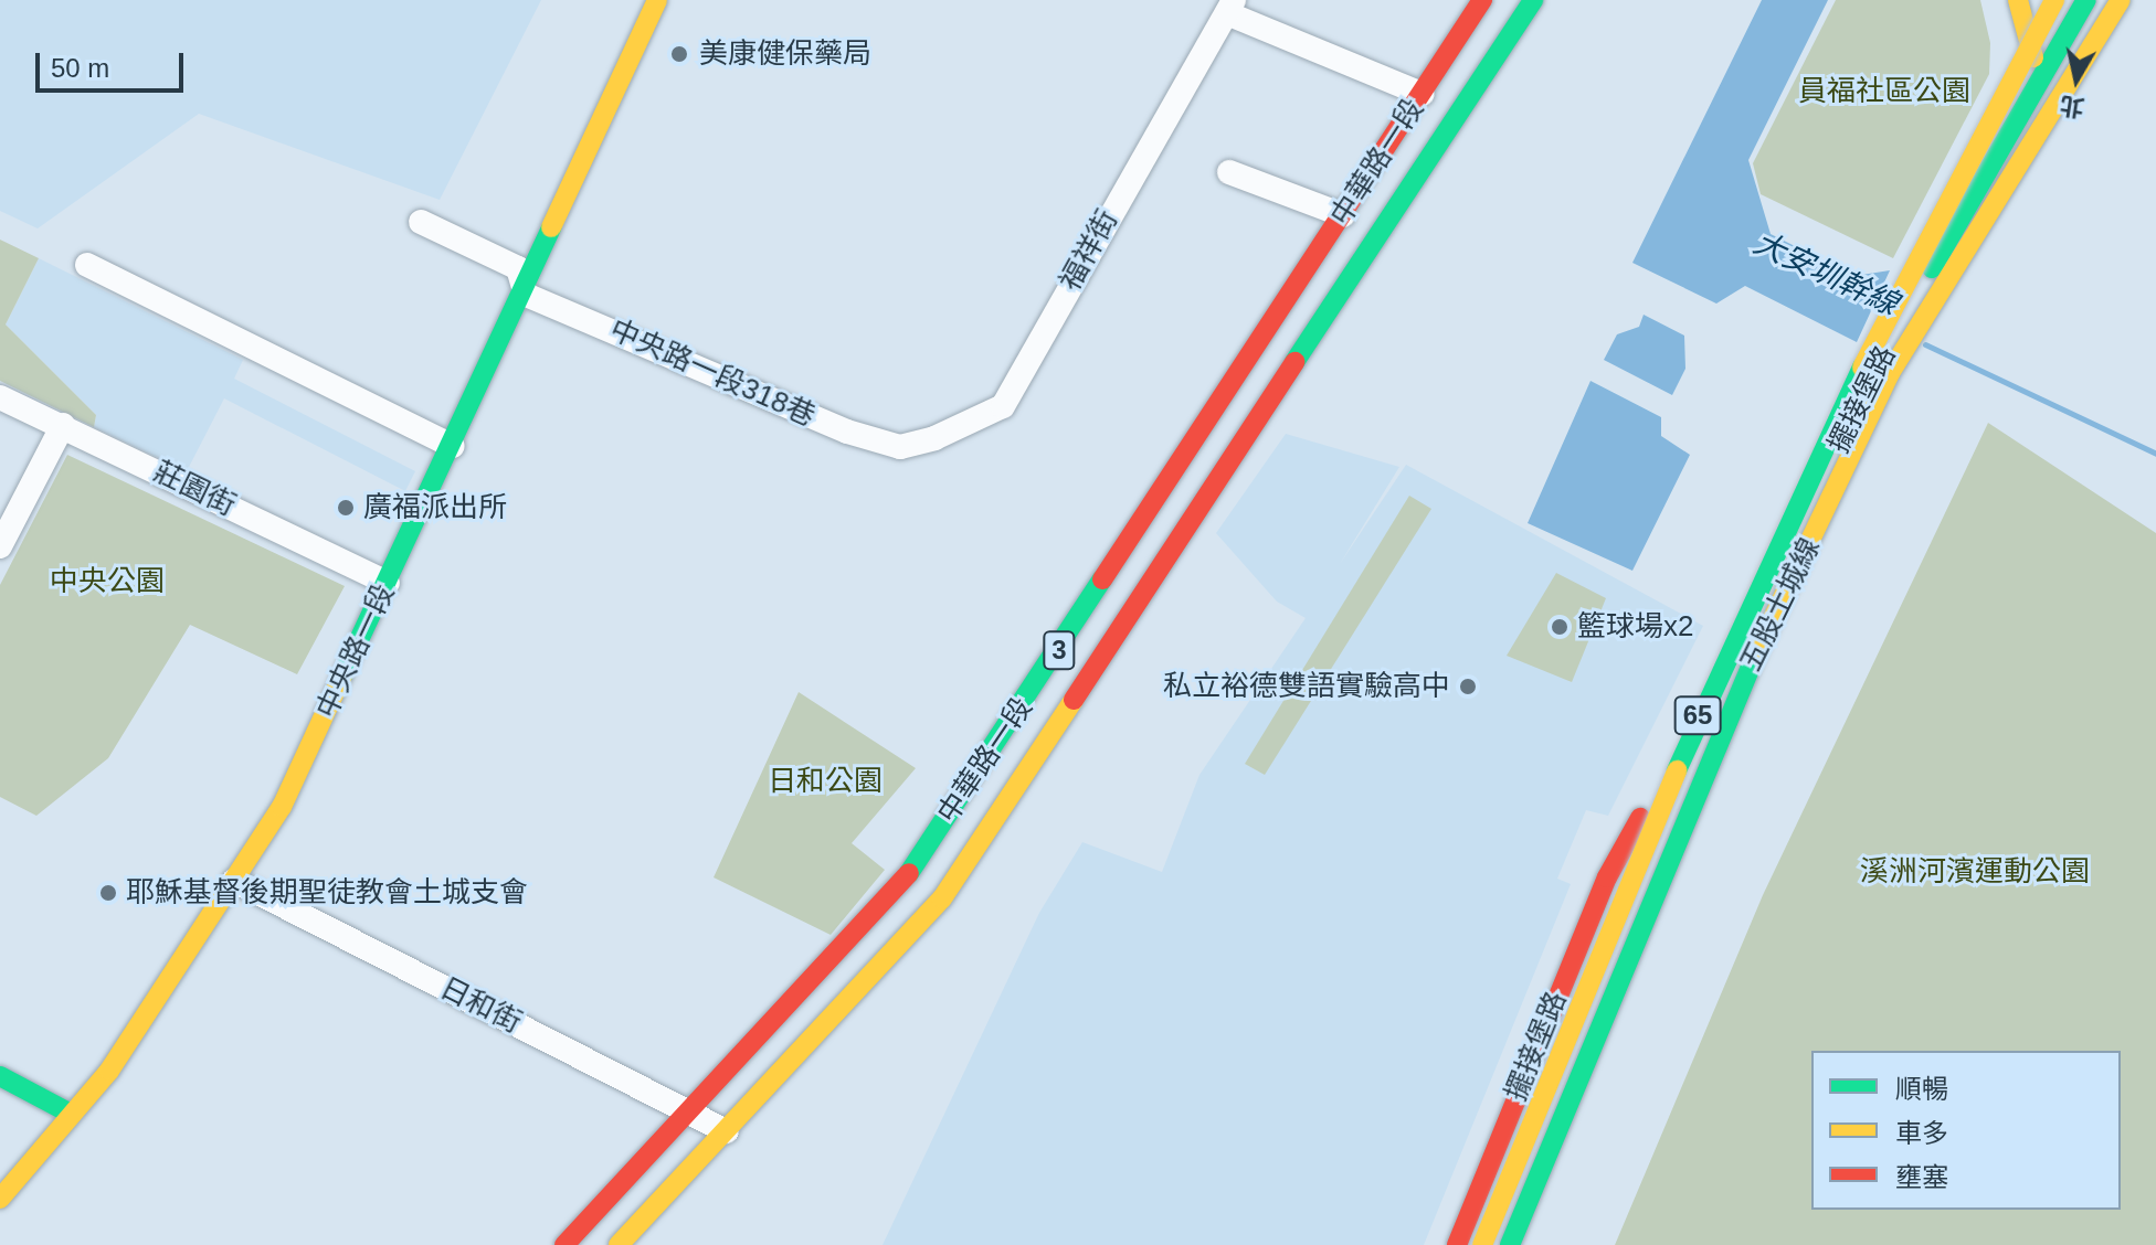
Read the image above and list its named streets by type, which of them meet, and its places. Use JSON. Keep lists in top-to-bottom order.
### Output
{
  "streets": {
    "main road": [
      "中華路一段",
      "擺接堡路",
      "五股土城線",
      "3",
      "中央路一段",
      "65"
    ],
    "street": [
      "福祥街",
      "中央路一段318巷",
      "莊園街",
      "日和街"
    ]
  },
  "crossings": [
    ["中華路一段", "日和街"],
    ["福祥街", "中央路一段318巷"],
    ["中央路一段318巷", "中央路一段"],
    ["莊園街", "中央路一段"],
    ["中央路一段", "日和街"]
  ],
  "water": ["大安圳幹線"],
  "parks": [
    "員福社區公園",
    "中央公園",
    "日和公園",
    "溪洲河濱運動公園"
  ],
  "places": [
    "美康健保藥局",
    "廣福派出所",
    "籃球場x2",
    "私立裕德雙語實驗高中",
    "耶穌基督後期聖徒教會土城支會"
  ],
  "legend": ["順暢", "車多", "壅塞"],
  "scale_bar": "50 m",
  "north": "bottom"
}
